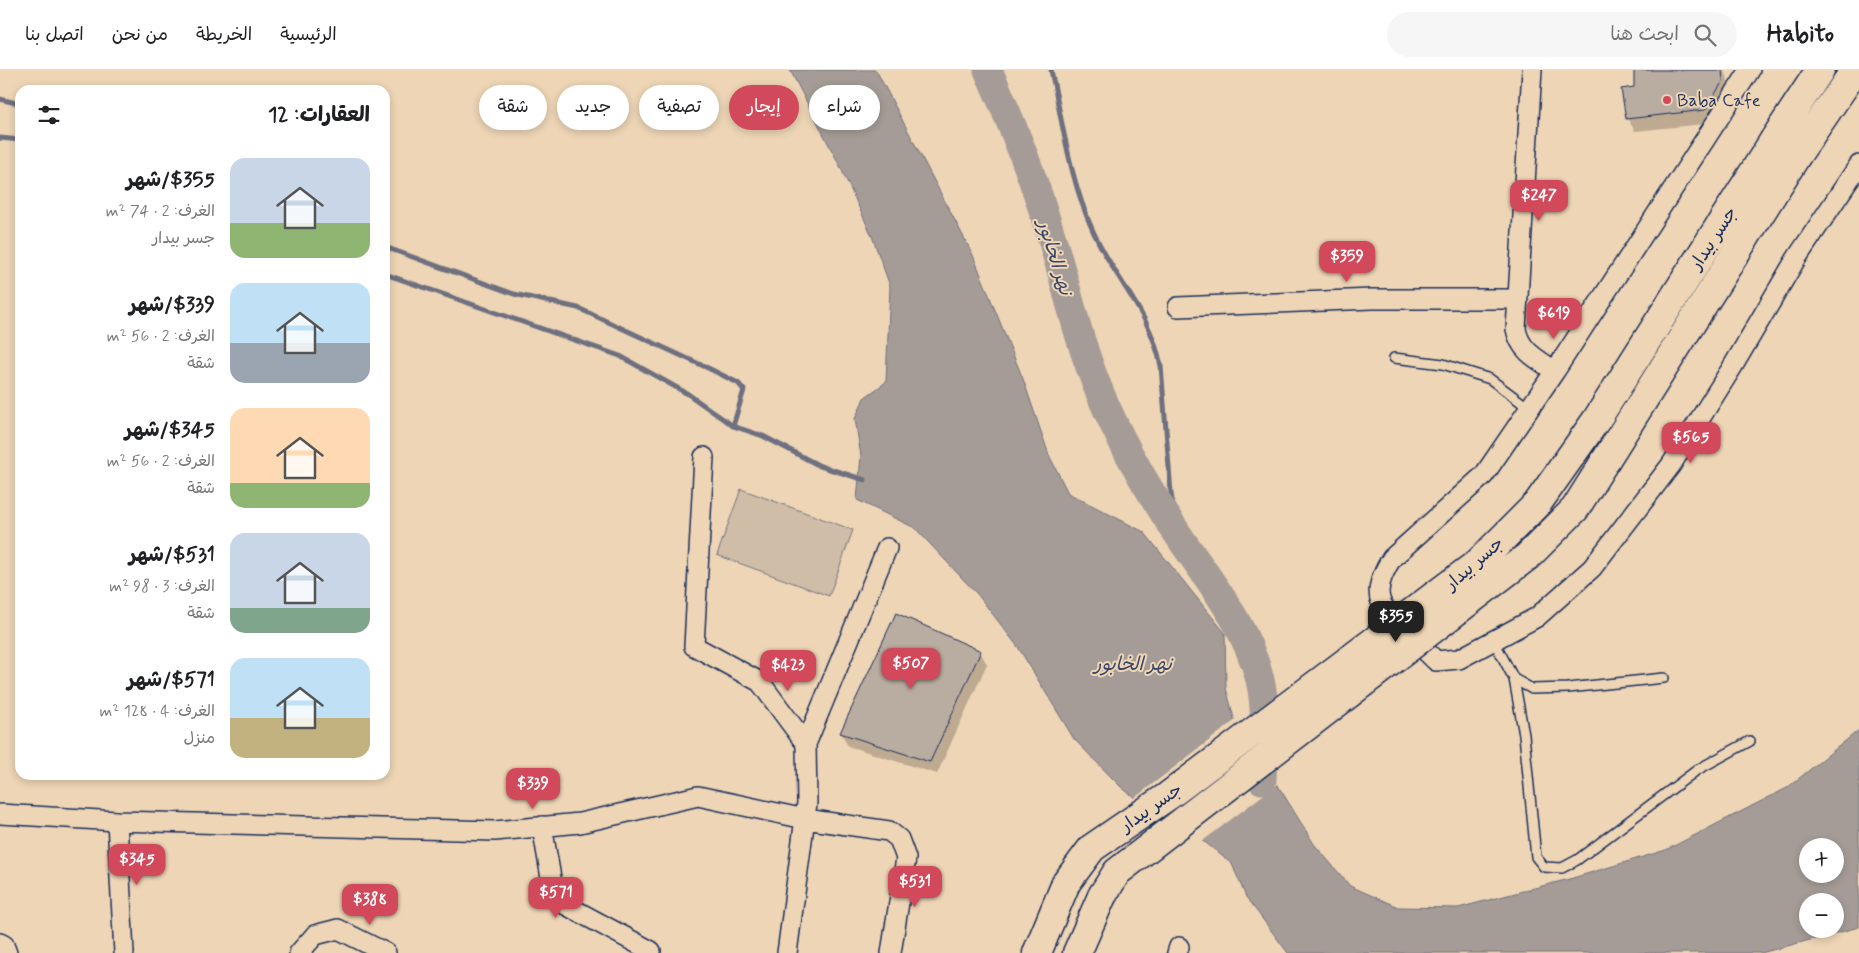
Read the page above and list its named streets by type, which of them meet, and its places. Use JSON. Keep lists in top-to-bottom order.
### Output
{
  "streets": {
    "main road": ["جسر بيدار"]
  },
  "water": ["نهر الخابور"],
  "places": ["Baba Cafe"],
  "page": {
    "header": "Habito",
    "search": "ابحث هنا",
    "nav": [
      "الرئيسية",
      "الخريطة",
      "من نحن",
      "اتصل بنا"
    ],
    "chip": [
      "شراء",
      "إيجار",
      "تصفية",
      "جديد",
      "شقة"
    ],
    "heading": "العقارات: 12",
    "list": [
      {
        "name": "$355/شهر",
        "note": "الغرف: 2 · 74 m² · جسر بيدار"
      },
      {
        "name": "$339/شهر",
        "note": "الغرف: 2 · 56 m² · شقة"
      },
      {
        "name": "$345/شهر",
        "note": "الغرف: 2 · 56 m² · شقة"
      },
      {
        "name": "$531/شهر",
        "note": "الغرف: 3 · 98 m² · شقة"
      },
      {
        "name": "$571/شهر",
        "note": "الغرف: 4 · 128 m² · منزل"
      }
    ],
    "price": [
      "$247",
      "$359",
      "$619",
      "$565",
      "$355",
      "$507",
      "$423",
      "$339",
      "$345",
      "$531",
      "$571",
      "$388"
    ],
    "map_buttons": ["+", "−"]
  }
}
